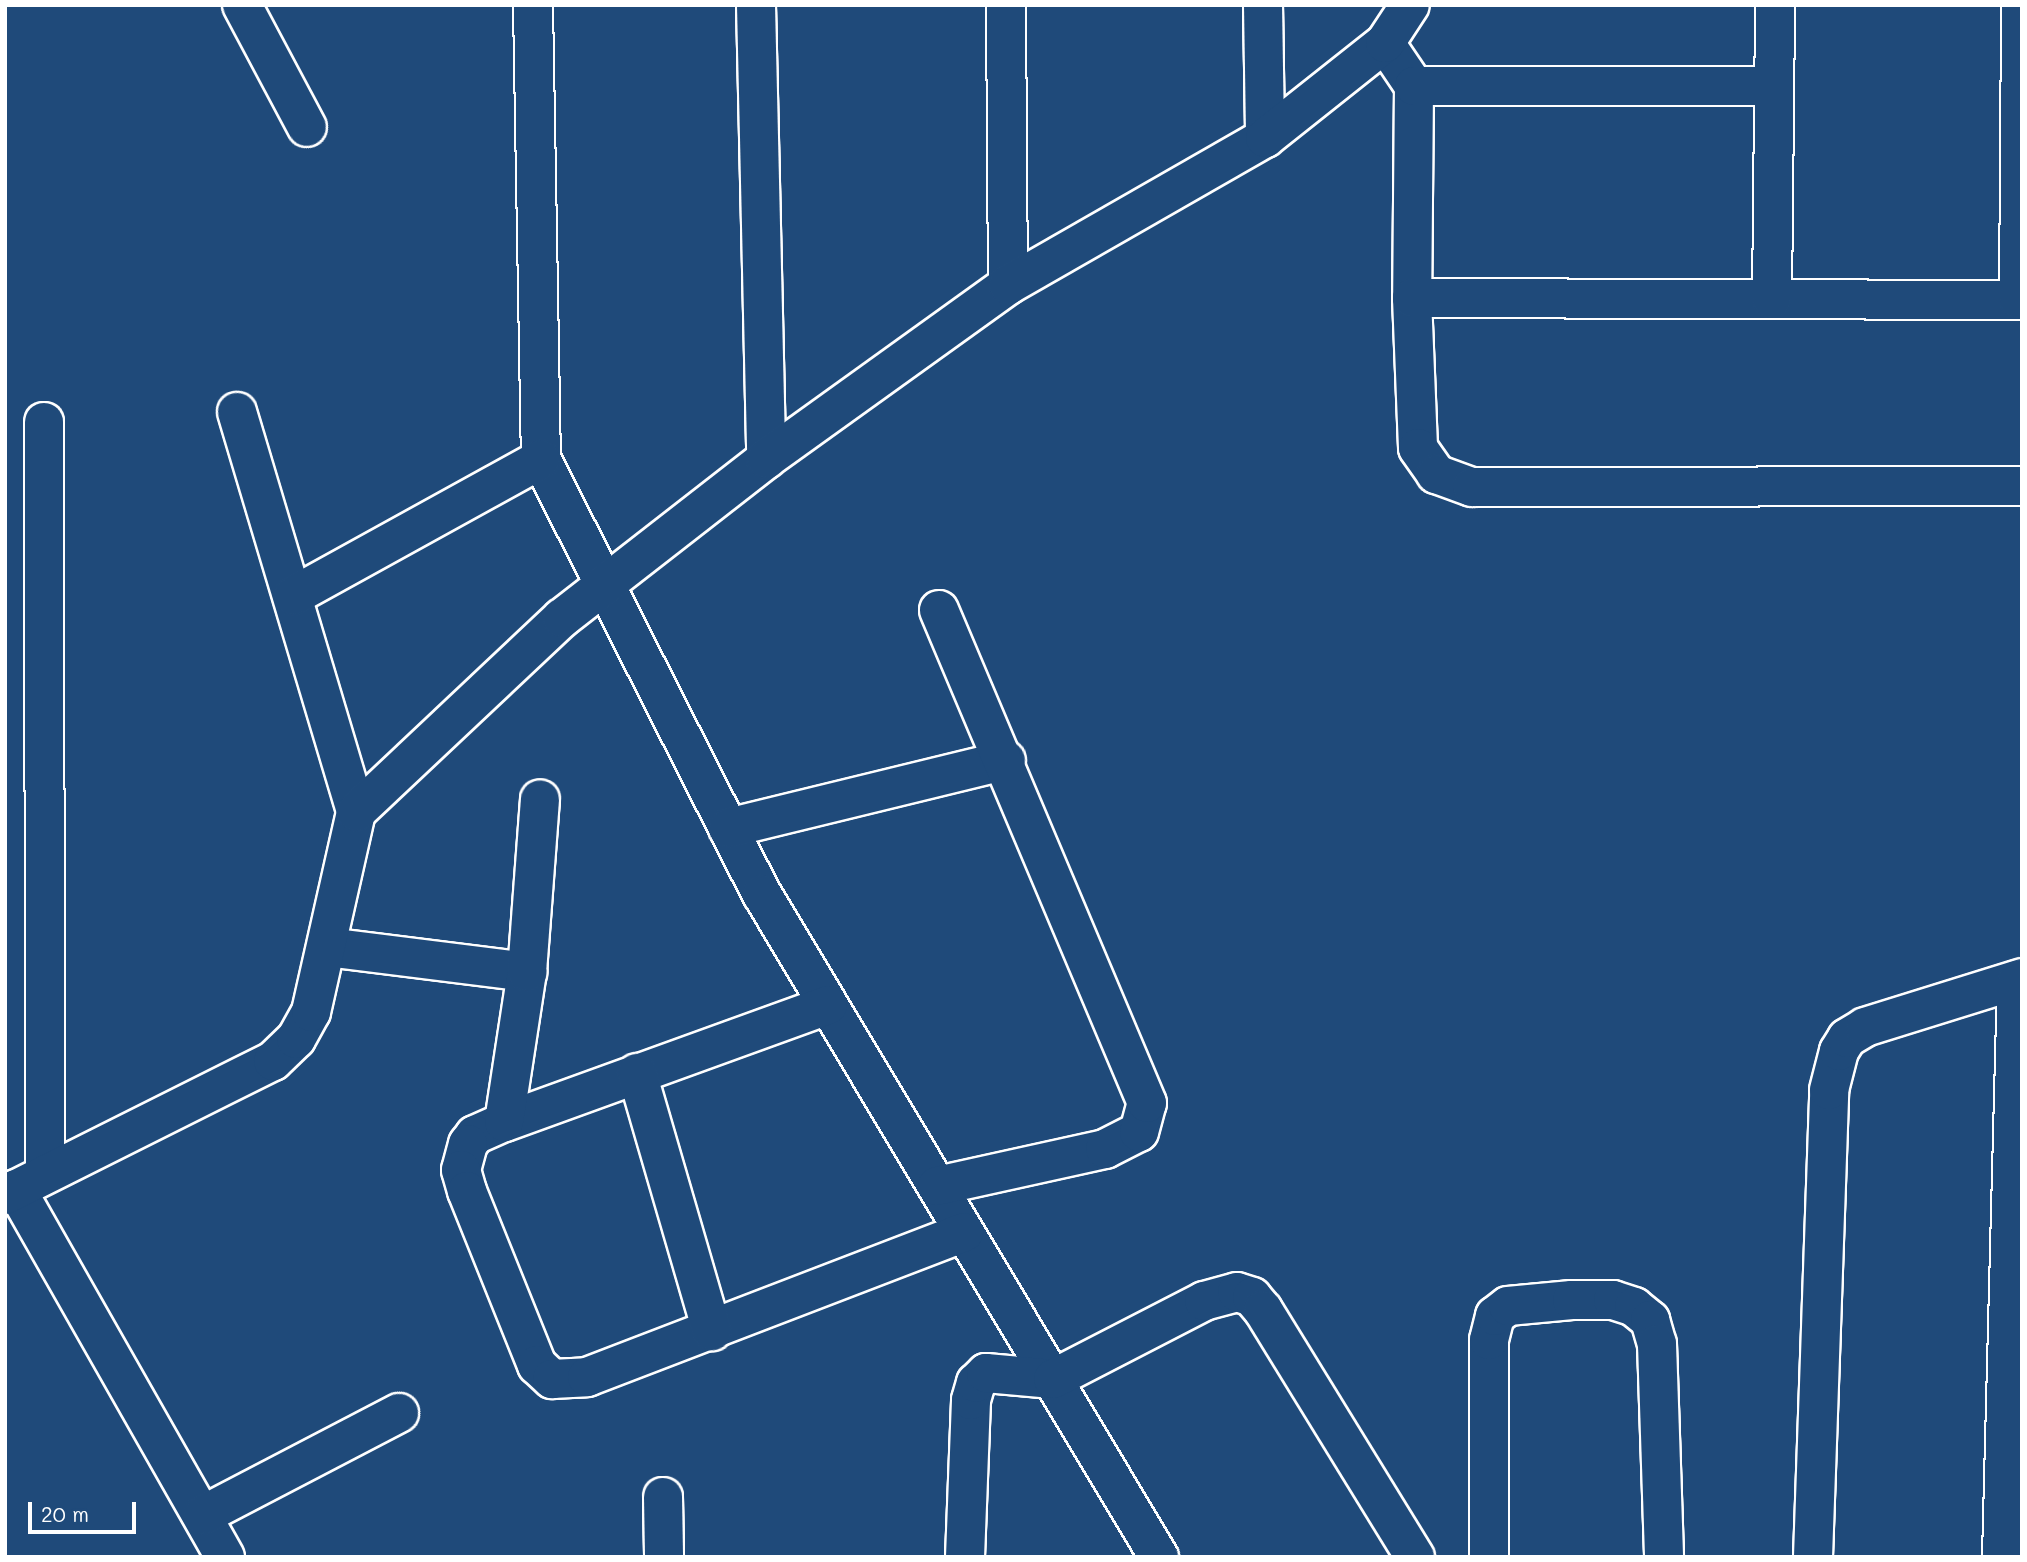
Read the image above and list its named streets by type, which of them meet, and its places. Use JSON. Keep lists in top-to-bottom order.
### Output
{
  "scale_bar": "20 m"
}
